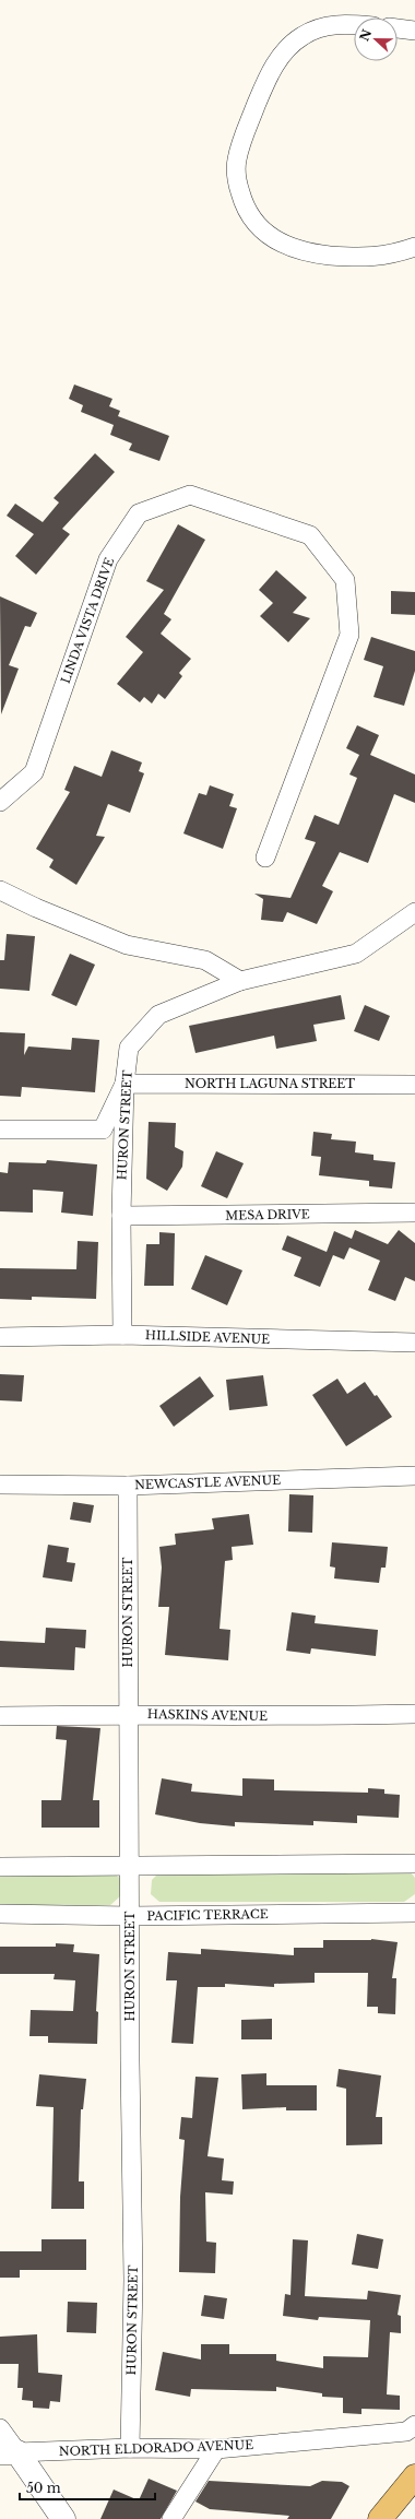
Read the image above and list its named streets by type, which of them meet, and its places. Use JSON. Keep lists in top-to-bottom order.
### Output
{
  "streets": {
    "street": [
      "LINDA VISTA DRIVE",
      "NORTH LAGUNA STREET",
      "HURON STREET",
      "MESA DRIVE",
      "HILLSIDE AVENUE",
      "NEWCASTLE AVENUE",
      "HASKINS AVENUE",
      "PACIFIC TERRACE",
      "NORTH ELDORADO AVENUE"
    ]
  },
  "crossings": [
    ["NORTH LAGUNA STREET", "HURON STREET"],
    ["HURON STREET", "MESA DRIVE"],
    ["HURON STREET", "HILLSIDE AVENUE"],
    ["HURON STREET", "NEWCASTLE AVENUE"],
    ["HURON STREET", "HASKINS AVENUE"],
    ["HURON STREET", "PACIFIC TERRACE"],
    ["HURON STREET", "NORTH ELDORADO AVENUE"]
  ],
  "scale_bar": "50 m",
  "north": "left"
}
